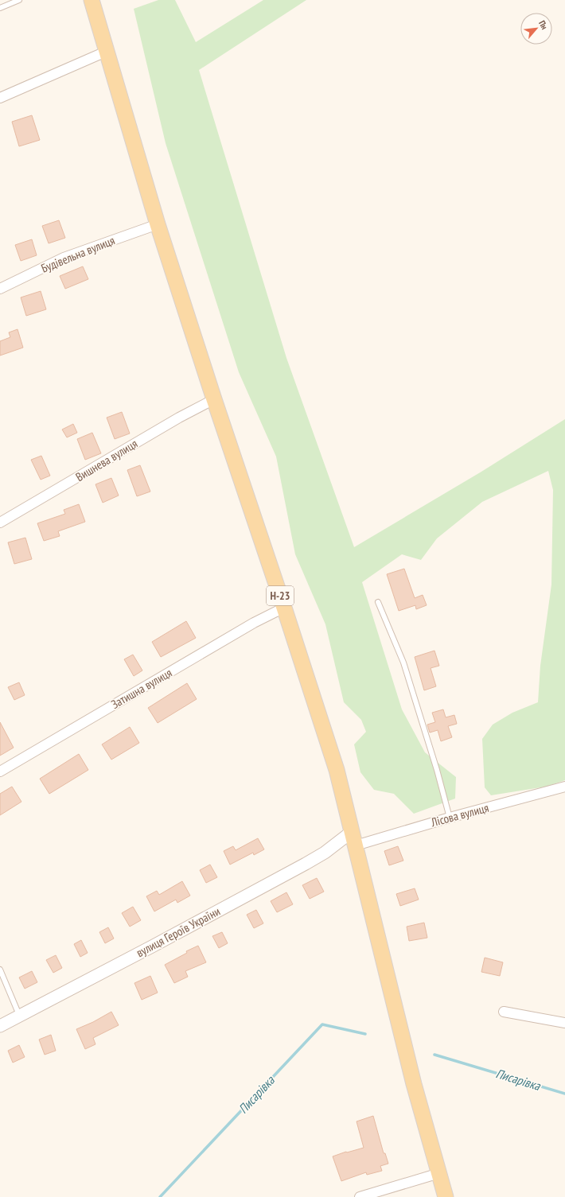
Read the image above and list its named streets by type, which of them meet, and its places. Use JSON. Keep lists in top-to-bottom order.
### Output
{
  "streets": {
    "main road": ["Н-23"],
    "street": [
      "Будівельна вулиця",
      "Вишнева вулиця",
      "Затишна вулиця",
      "Лісова вулиця",
      "вулиця Героїв України"
    ]
  },
  "crossings": [
    ["Будівельна вулиця", "Н-23"],
    ["Вишнева вулиця", "Н-23"],
    ["Н-23", "Затишна вулиця"],
    ["Н-23", "Лісова вулиця"],
    ["Н-23", "вулиця Героїв України"]
  ],
  "water": ["Писарівка"],
  "north": "top right"
}
